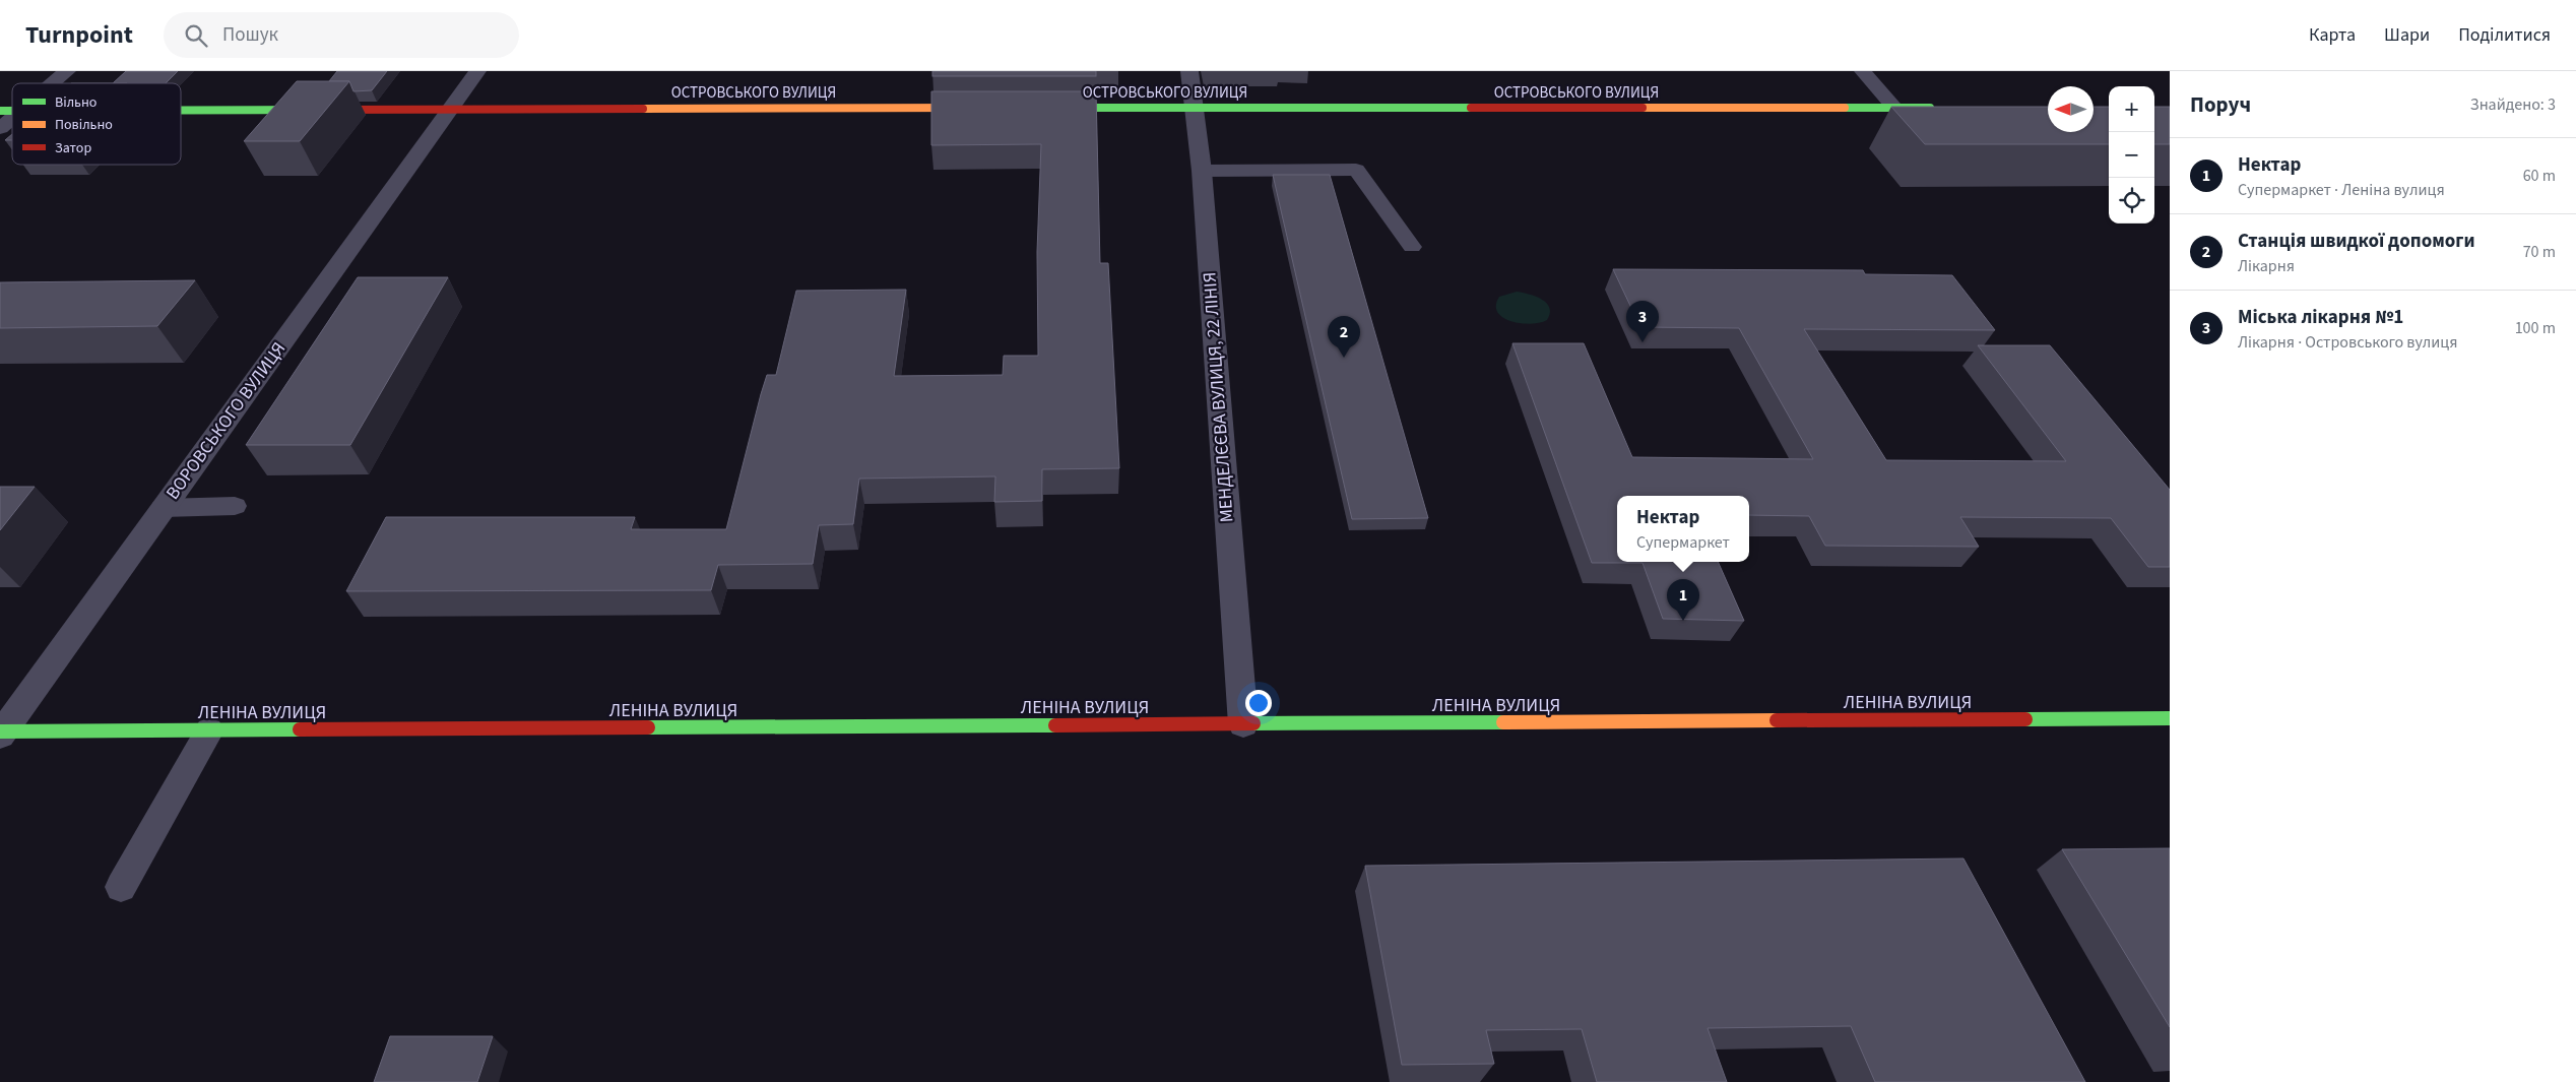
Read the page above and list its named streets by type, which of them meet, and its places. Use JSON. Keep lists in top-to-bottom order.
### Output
{
  "streets": {
    "street": [
      "ОСТРОВСЬКОГО ВУЛИЦЯ",
      "МЕНДЕЛЄЄВА ВУЛИЦЯ, 22 ЛІНІЯ",
      "ВОРОВСЬКОГО ВУЛИЦЯ",
      "ЛЕНІНА ВУЛИЦЯ"
    ]
  },
  "crossings": [
    ["ОСТРОВСЬКОГО ВУЛИЦЯ", "МЕНДЕЛЄЄВА ВУЛИЦЯ, 22 ЛІНІЯ"],
    ["ОСТРОВСЬКОГО ВУЛИЦЯ", "ВОРОВСЬКОГО ВУЛИЦЯ"],
    ["МЕНДЕЛЄЄВА ВУЛИЦЯ, 22 ЛІНІЯ", "ЛЕНІНА ВУЛИЦЯ"],
    ["ВОРОВСЬКОГО ВУЛИЦЯ", "ЛЕНІНА ВУЛИЦЯ"]
  ],
  "legend": ["Вільно", "Повільно", "Затор"],
  "north": "left",
  "page": {
    "header": "Turnpoint",
    "search": "Пошук",
    "nav": ["Карта", "Шари", "Поділитися"],
    "heading": ["Поруч", "Знайдено: 3"],
    "map_buttons": ["+", "−"],
    "list": [
      {
        "mark": "1",
        "name": "Нектар",
        "note": "Супермаркет · Леніна вулиця",
        "value": "60 m"
      },
      {
        "mark": "2",
        "name": "Станція швидкої допомоги",
        "note": "Лікарня",
        "value": "70 m"
      },
      {
        "mark": "3",
        "name": "Міська лікарня №1",
        "note": "Лікарня · Островського вулиця",
        "value": "100 m"
      }
    ],
    "pins": ["3", "2", "1"],
    "popup": ["Нектар", "Супермаркет"]
  }
}
